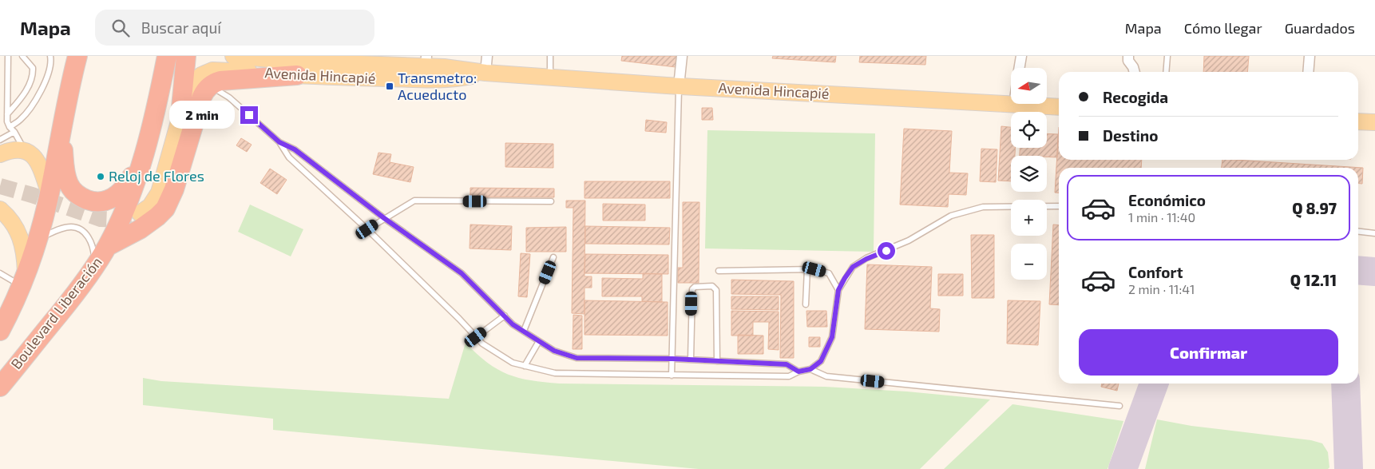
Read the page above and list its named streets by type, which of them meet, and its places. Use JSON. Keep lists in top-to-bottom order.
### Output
{
  "streets": {
    "highway": ["Boulevard Liberación"],
    "main road": ["Avenida Hincapié"]
  },
  "places": {
    "transit": ["Transmetro: Acueducto"],
    "other": ["Reloj de Flores"]
  },
  "north": "left",
  "page": {
    "header": "Mapa",
    "search": "Buscar aquí",
    "nav": ["Mapa", "Cómo llegar", "Guardados"],
    "map_buttons": ["+", "−"],
    "banner": ["Recogida", "Destino"],
    "bubble": "2 min",
    "list": [
      {
        "name": "Económico",
        "note": "1 min · 11:40",
        "value": "Q 8.97"
      },
      {
        "name": "Confort",
        "note": "2 min · 11:41",
        "value": "Q 12.11"
      }
    ],
    "buttons": "Confirmar"
  }
}
